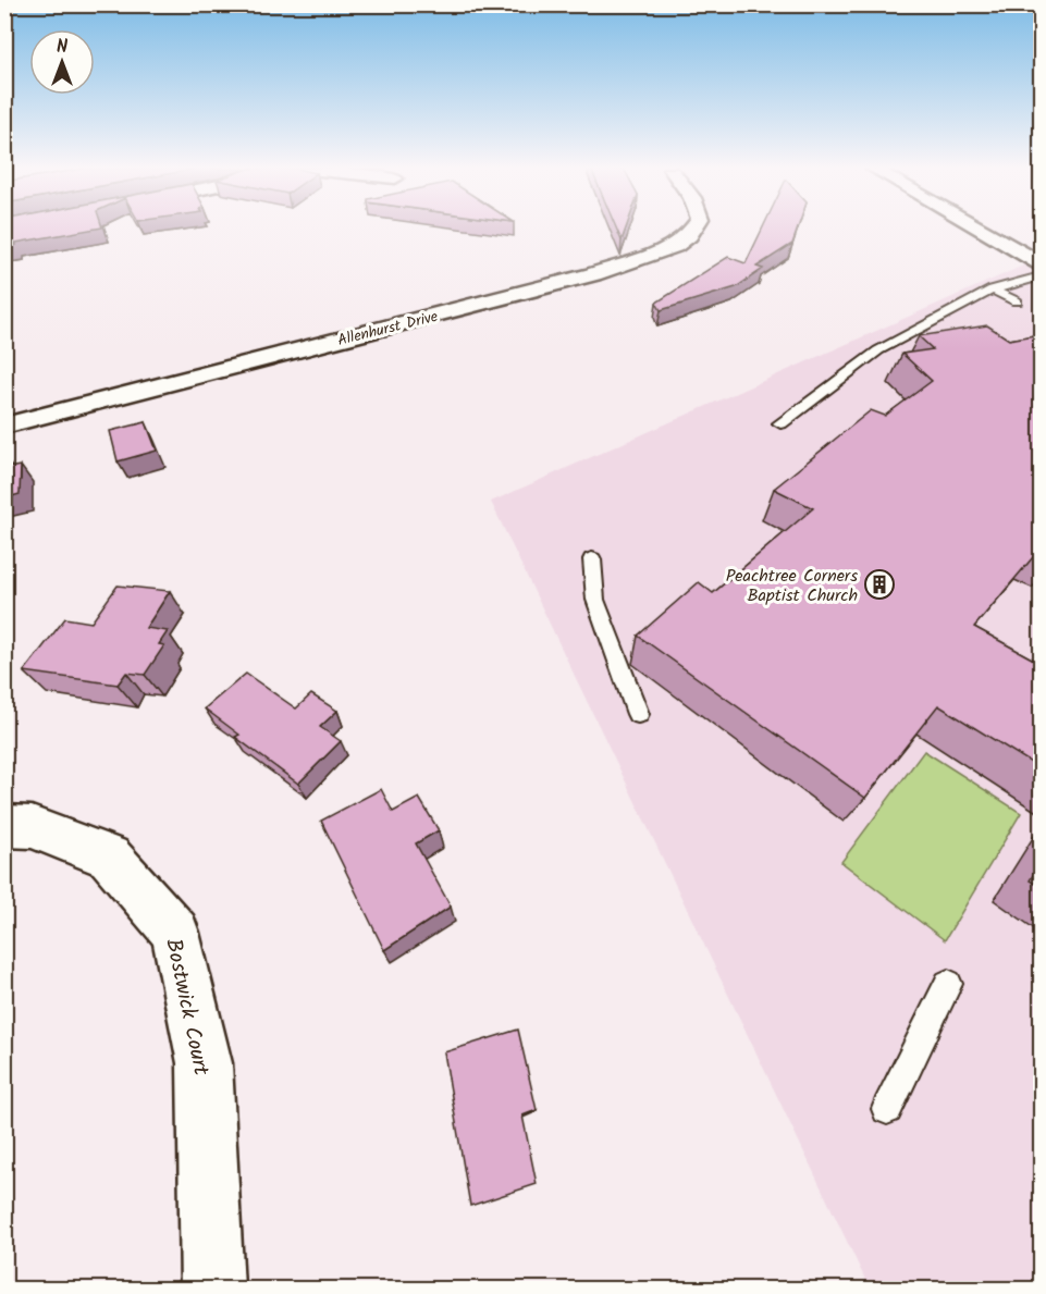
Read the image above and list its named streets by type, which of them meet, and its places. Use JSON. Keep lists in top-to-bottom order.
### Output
{
  "streets": {
    "street": ["Allenhurst Drive", "Bostwick Court"]
  },
  "places": {
    "building": ["Peachtree Corners Baptist Church"]
  },
  "north": "top"
}
